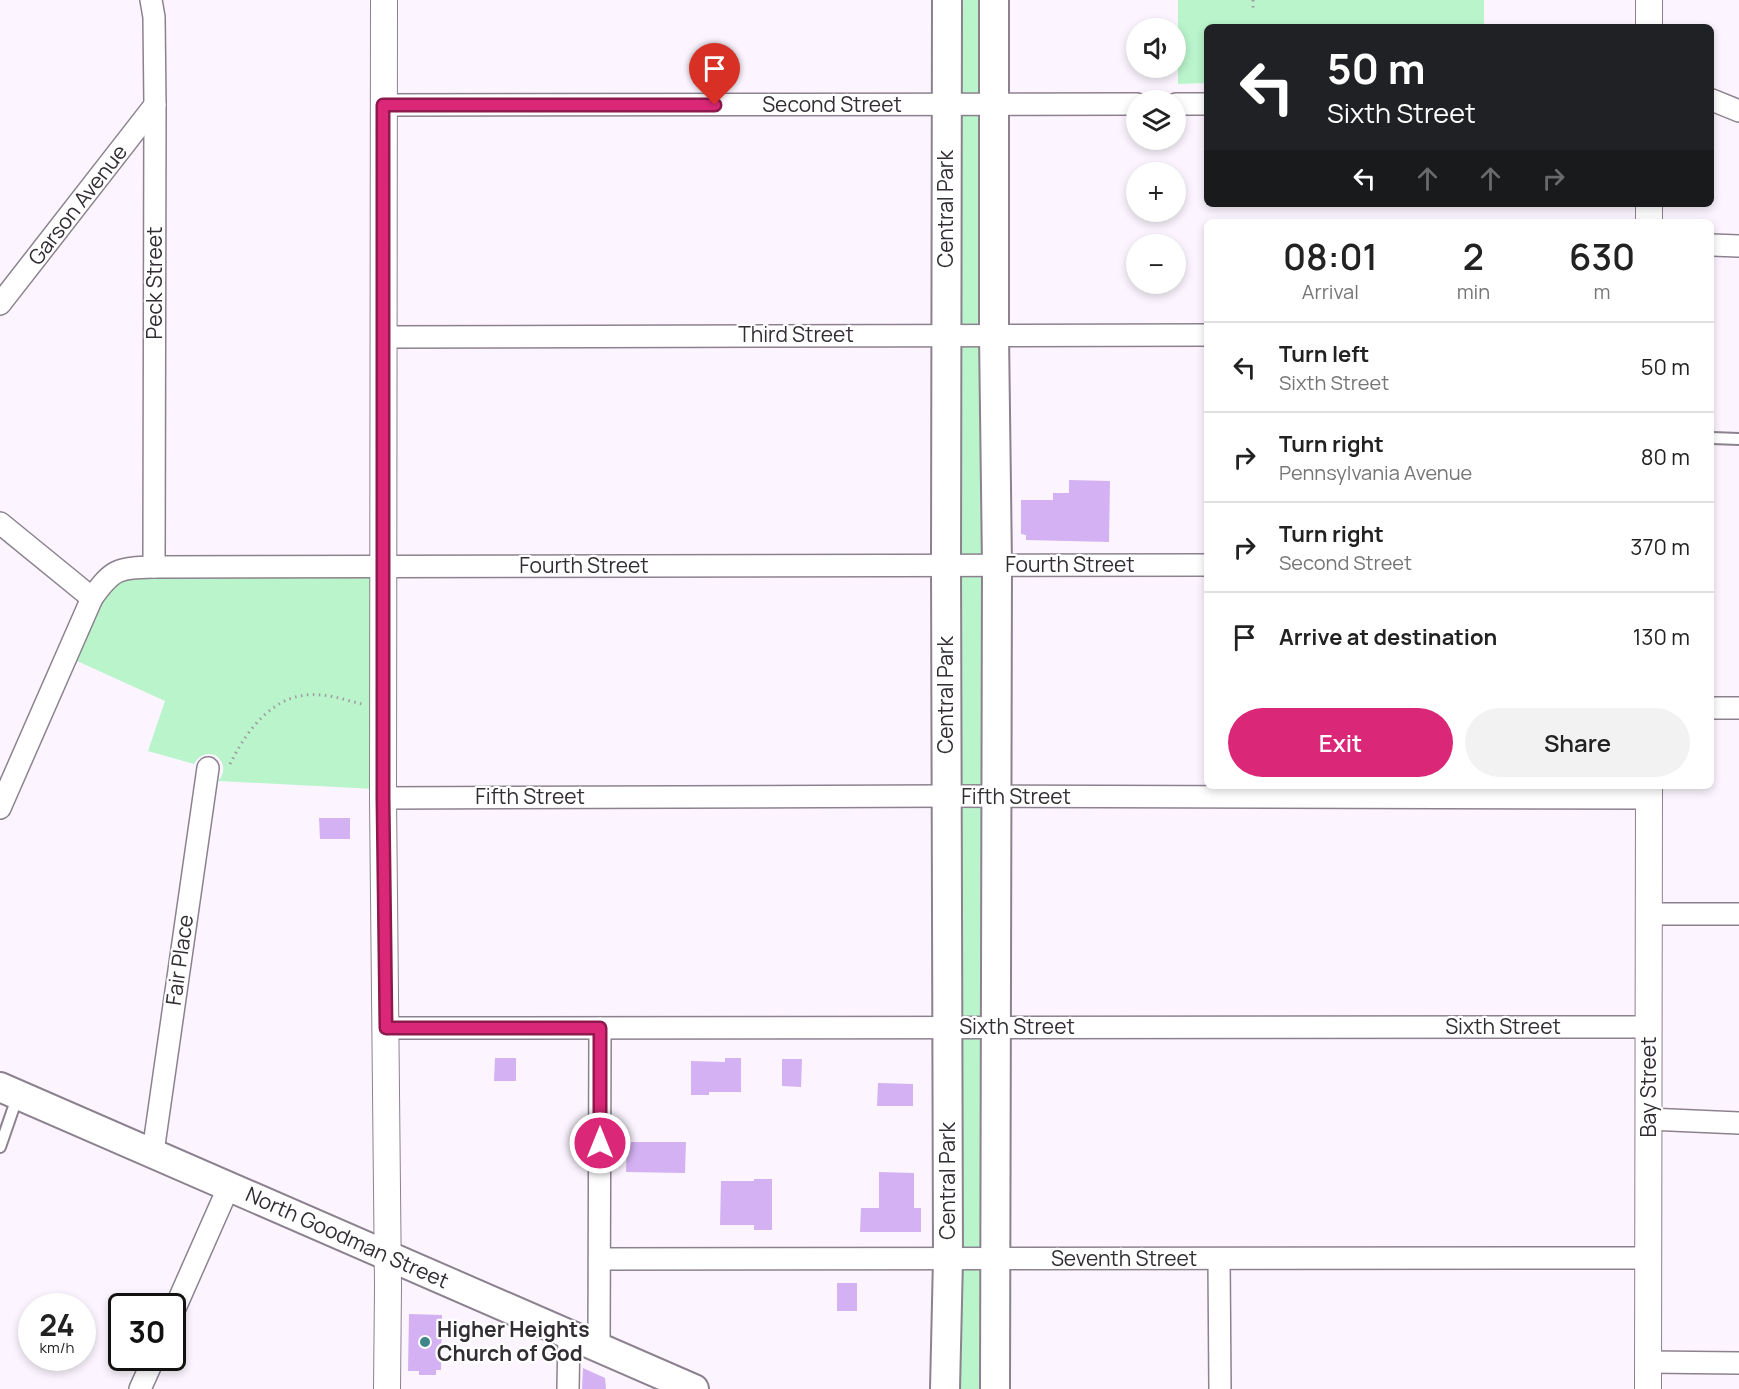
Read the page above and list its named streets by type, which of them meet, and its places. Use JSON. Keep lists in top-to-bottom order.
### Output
{
  "streets": {
    "main road": ["Central Park", "North Goodman Street"],
    "street": [
      "Second Street",
      "Garson Avenue",
      "Peck Street",
      "Third Street",
      "Fourth Street",
      "Fifth Street",
      "Fair Place",
      "Sixth Street",
      "Bay Street",
      "Seventh Street"
    ]
  },
  "crossings": [
    ["Second Street", "Central Park"],
    ["Garson Avenue", "Peck Street"],
    ["Central Park", "Third Street"],
    ["Central Park", "Fourth Street"],
    ["Central Park", "Fifth Street"],
    ["Central Park", "Sixth Street"],
    ["Central Park", "Seventh Street"],
    ["Peck Street", "Fourth Street"],
    ["Fifth Street", "Bay Street"],
    ["Fair Place", "North Goodman Street"],
    ["Sixth Street", "Bay Street"],
    ["Bay Street", "Seventh Street"]
  ],
  "places": ["Higher Heights Church of God"],
  "page": {
    "map_buttons": ["+", "−"],
    "turn": ["50 m", "Sixth Street"],
    "eta": [
      "08:01",
      "Arrival",
      "2",
      "min",
      "630",
      "m"
    ],
    "list": [
      {
        "name": "Turn left",
        "note": "Sixth Street",
        "value": "50 m"
      },
      {
        "name": "Turn right",
        "note": "Pennsylvania Avenue",
        "value": "80 m"
      },
      {
        "name": "Turn right",
        "note": "Second Street",
        "value": "370 m"
      },
      {
        "name": "Arrive at destination",
        "value": "130 m"
      }
    ],
    "buttons": ["Exit", "Share"],
    "speed": "24 km/h",
    "limit": "30"
  }
}
